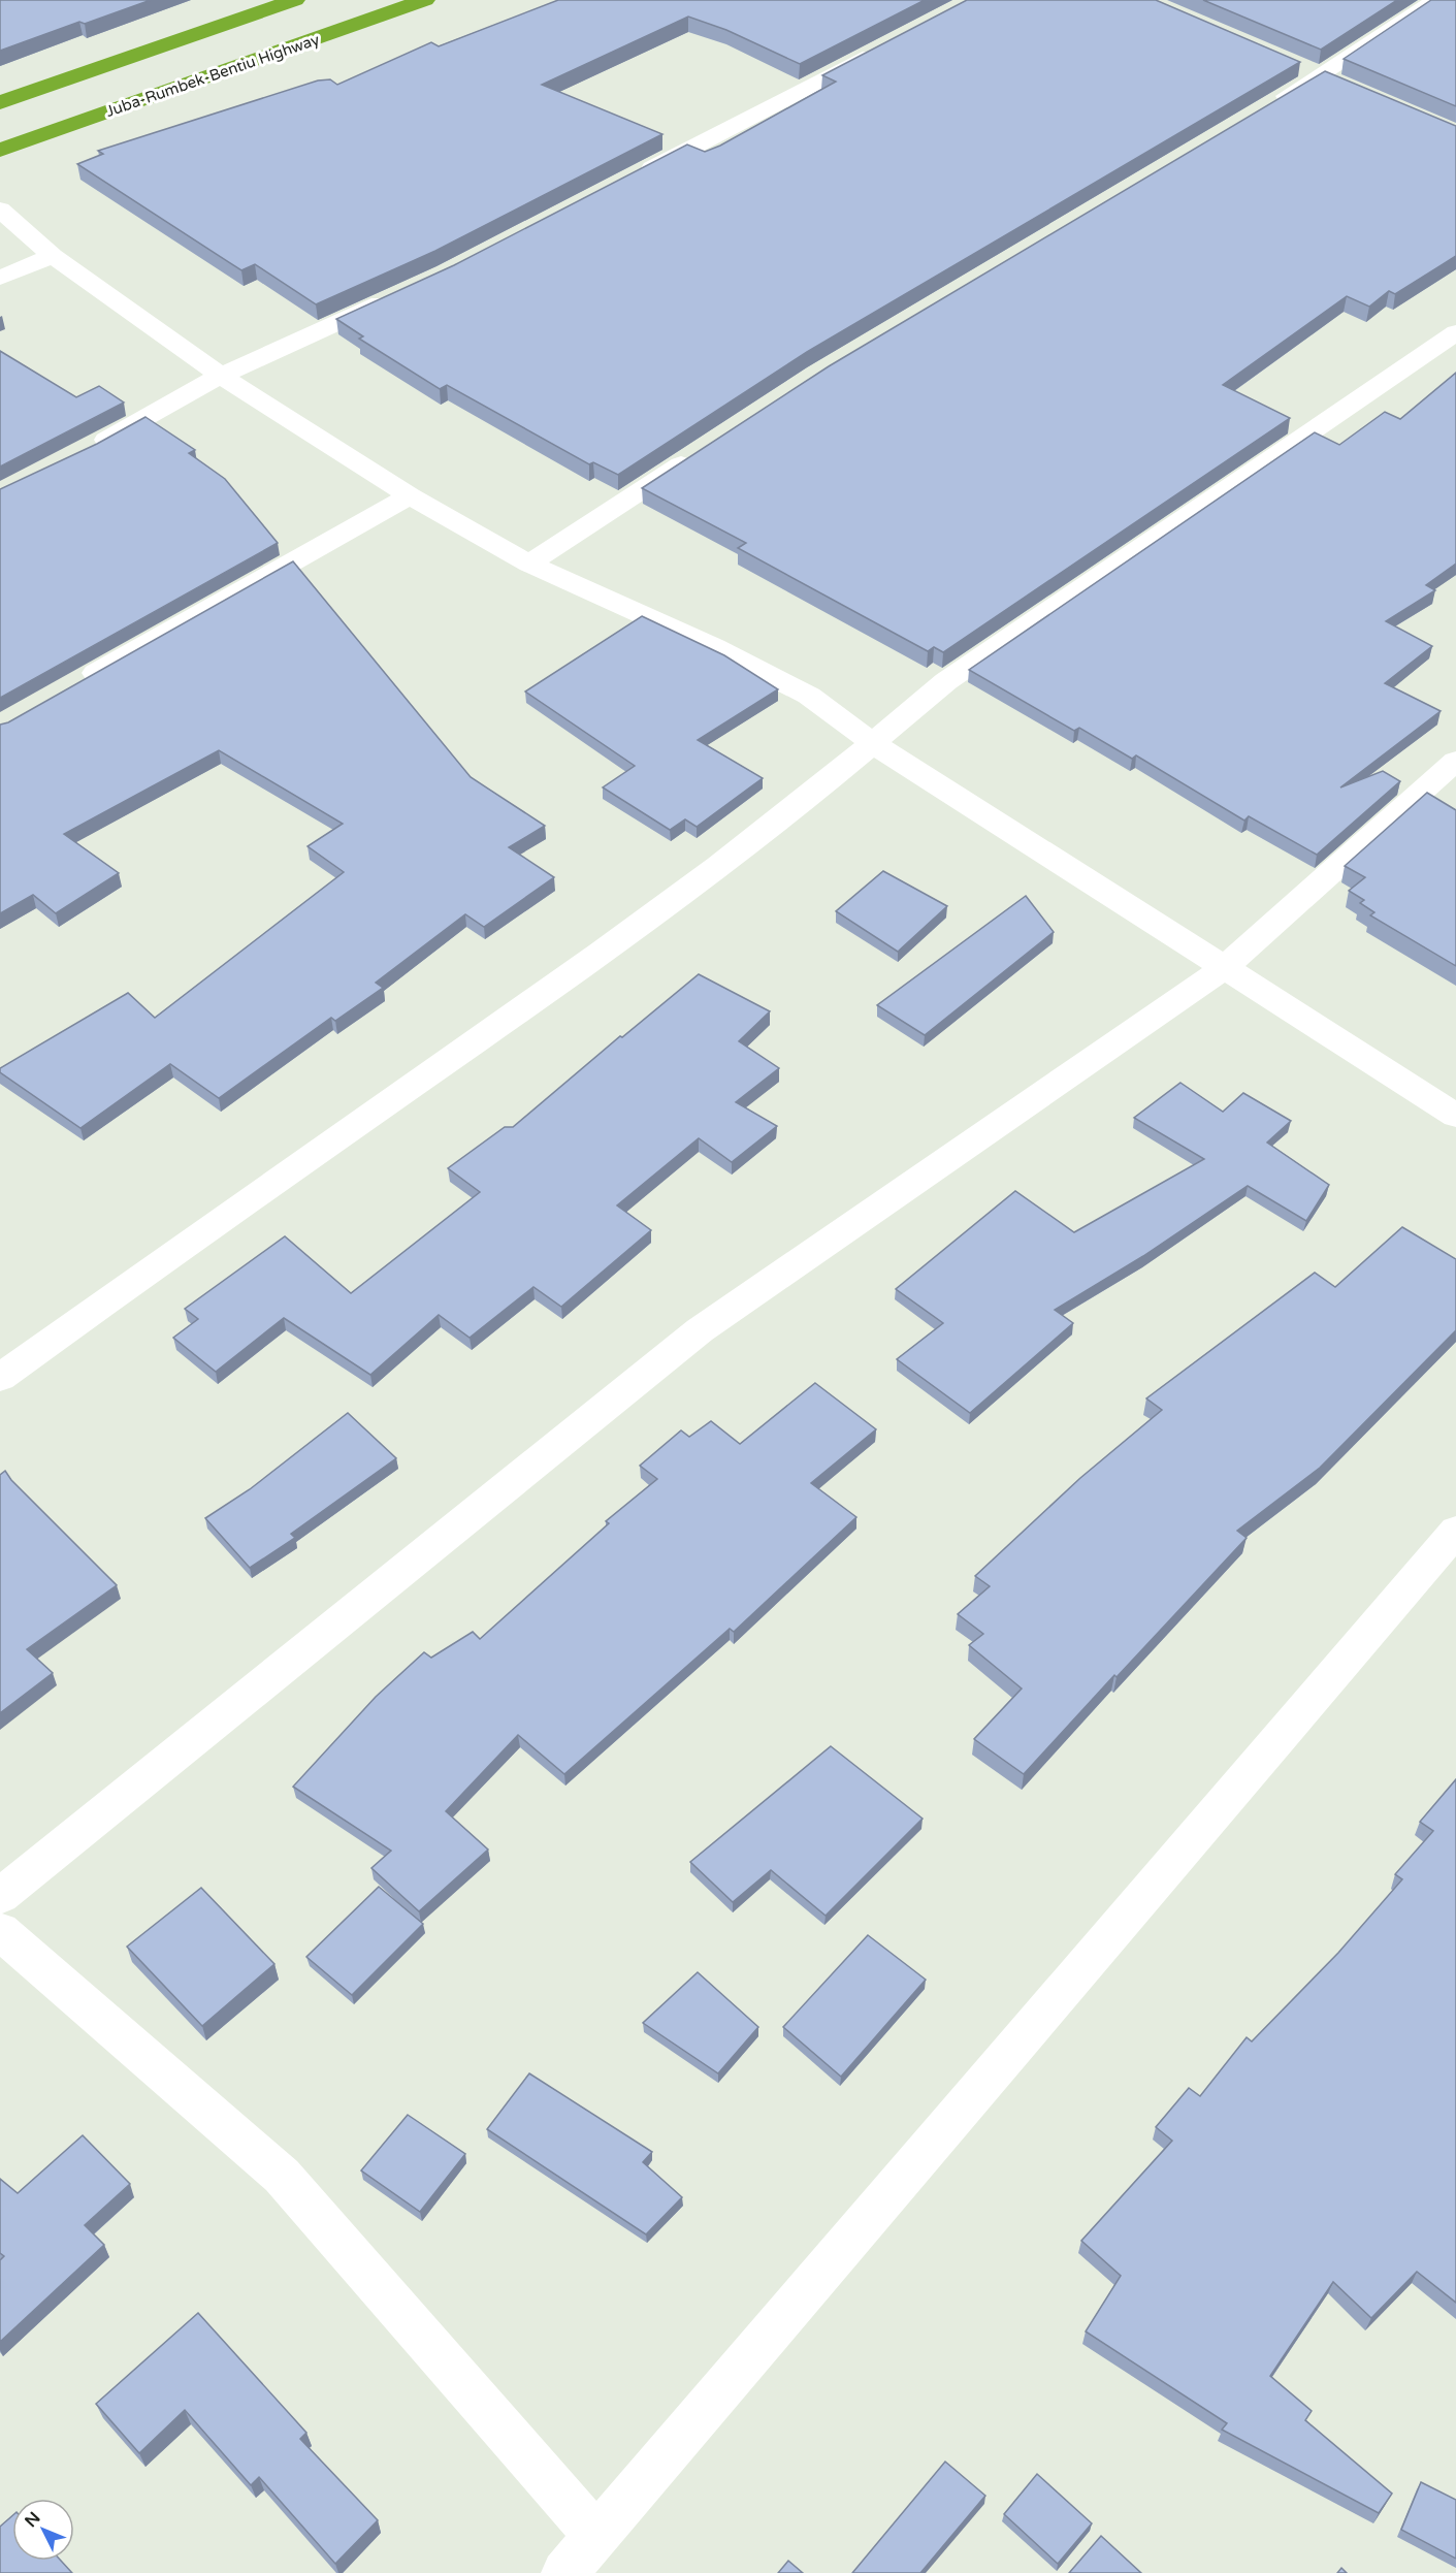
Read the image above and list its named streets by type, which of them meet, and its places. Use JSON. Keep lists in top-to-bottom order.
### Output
{
  "streets": {
    "highway": ["Juba-Rumbek-Bentiu Highway"]
  },
  "north": "top left"
}
